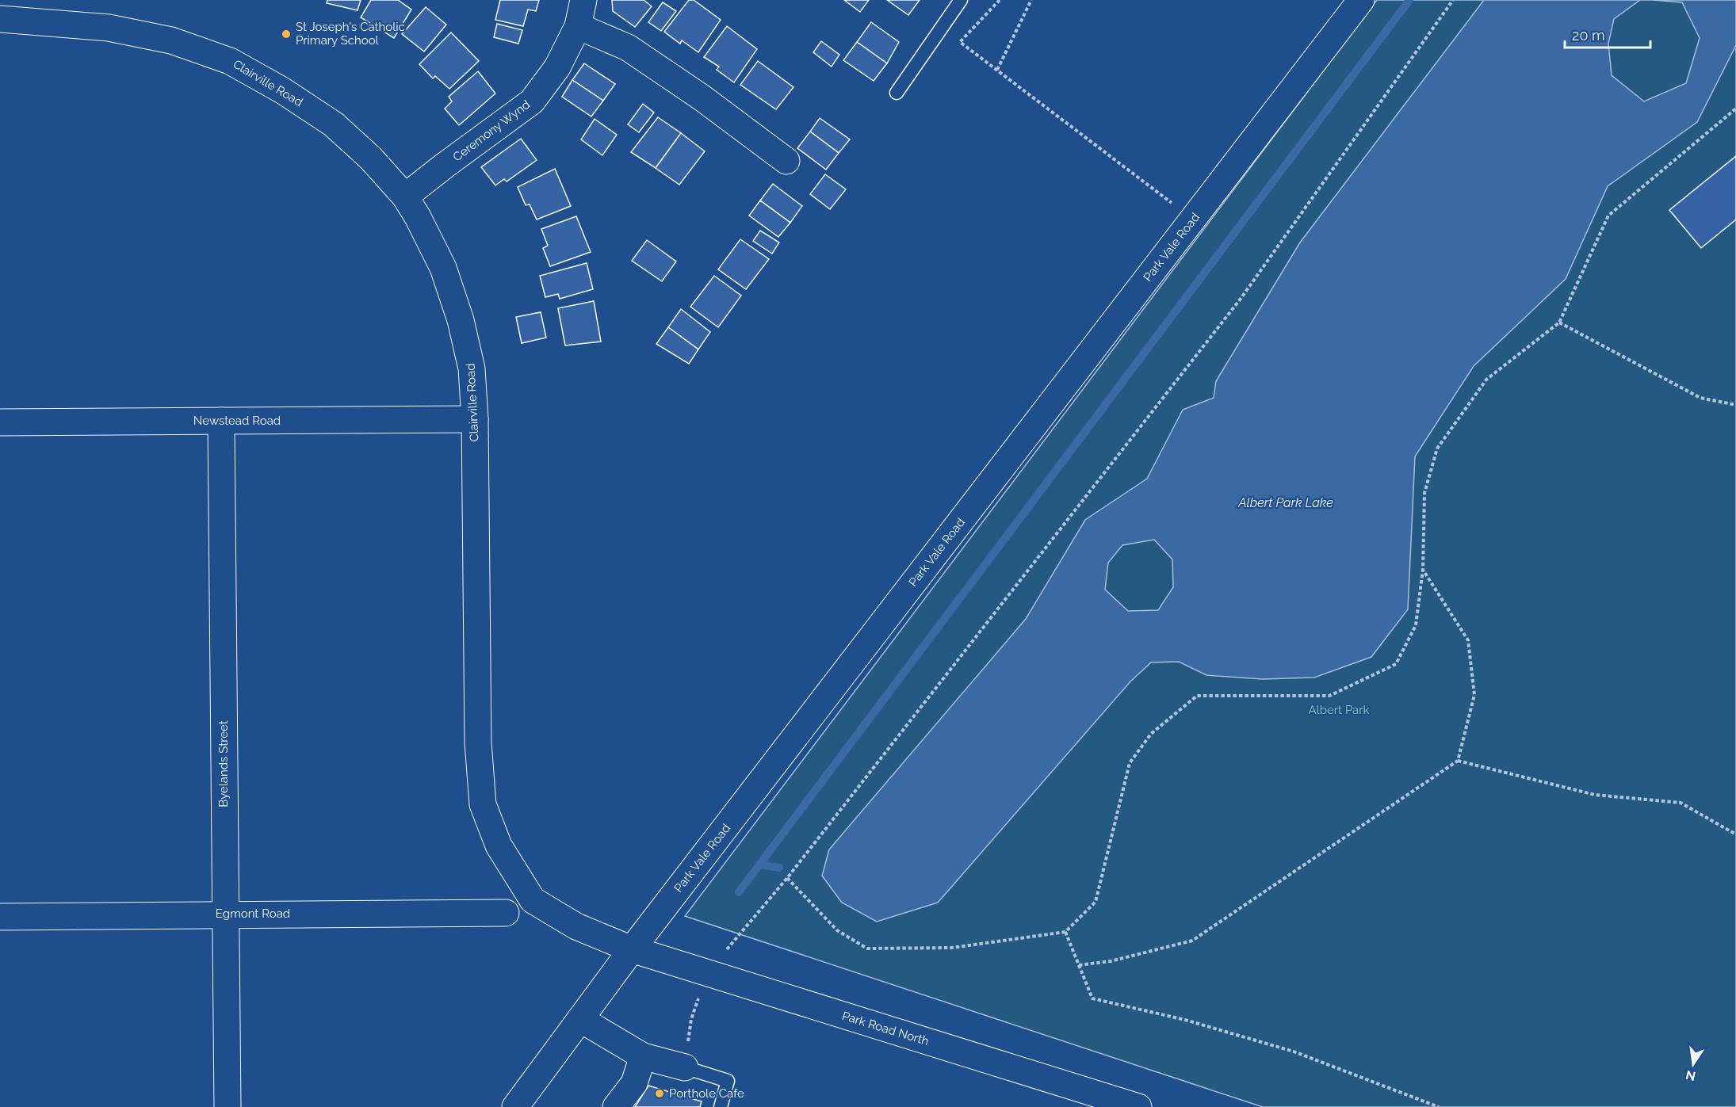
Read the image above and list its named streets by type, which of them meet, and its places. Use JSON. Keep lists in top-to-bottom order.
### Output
{
  "streets": {
    "street": [
      "Clairville Road",
      "Ceremony Wynd",
      "Park Vale Road",
      "Newstead Road",
      "Byelands Street",
      "Egmont Road",
      "Park Road North"
    ]
  },
  "crossings": [
    ["Clairville Road", "Ceremony Wynd"],
    ["Clairville Road", "Park Vale Road"],
    ["Clairville Road", "Newstead Road"],
    ["Clairville Road", "Park Road North"],
    ["Park Vale Road", "Park Road North"],
    ["Newstead Road", "Byelands Street"],
    ["Byelands Street", "Egmont Road"]
  ],
  "water": ["Albert Park Lake"],
  "parks": ["Albert Park"],
  "places": ["St Joseph's Catholic Primary School", "Porthole Cafe"],
  "scale_bar": "20 m",
  "north": "bottom"
}
